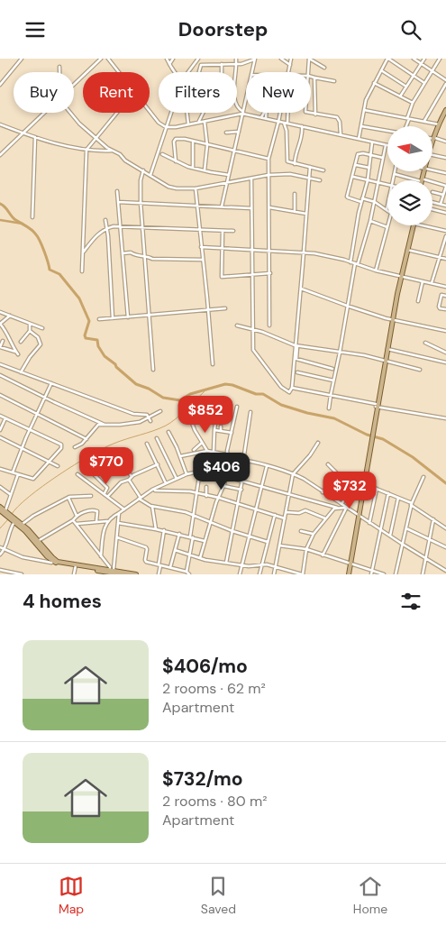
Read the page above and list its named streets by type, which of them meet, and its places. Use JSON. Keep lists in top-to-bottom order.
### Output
{
  "north": "left",
  "page": {
    "header": "Doorstep",
    "chip": [
      "Buy",
      "Rent",
      "Filters",
      "New"
    ],
    "price": [
      "$852",
      "$770",
      "$406",
      "$732"
    ],
    "heading": "4 homes",
    "list": [
      {
        "name": "$406/mo",
        "note": "2 rooms · 62 m² · Apartment"
      },
      {
        "name": "$732/mo",
        "note": "2 rooms · 80 m² · Apartment"
      }
    ],
    "tabs": ["Map", "Saved", "Home"]
  }
}
